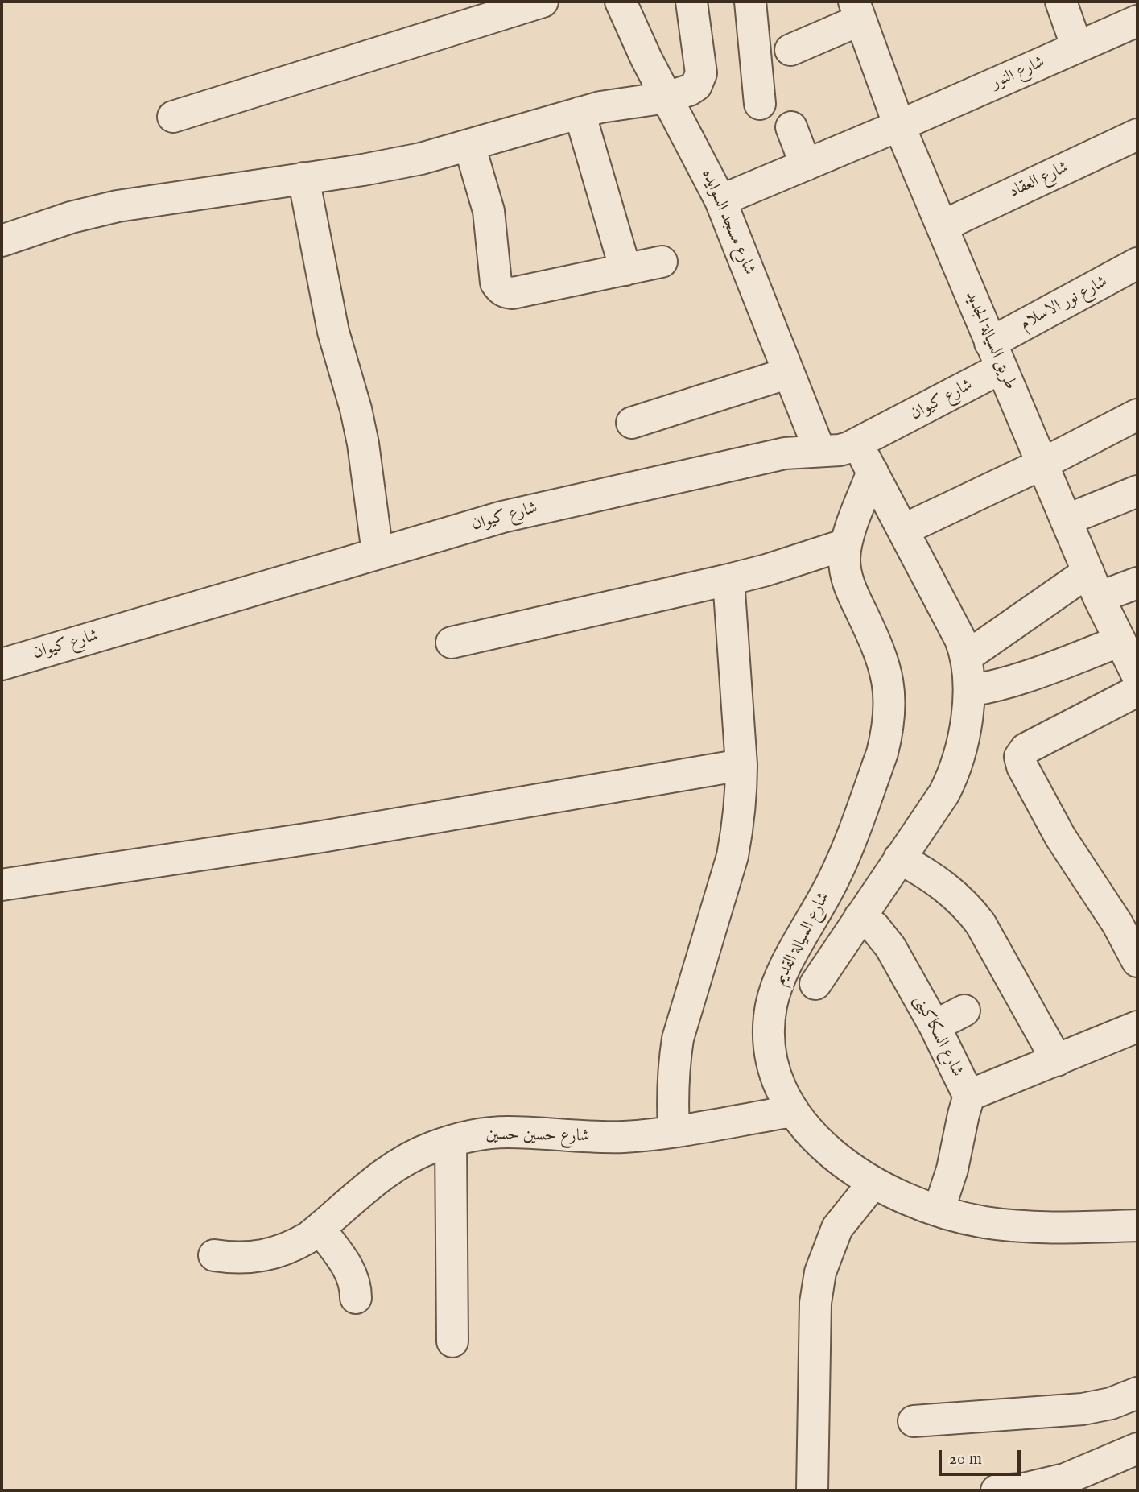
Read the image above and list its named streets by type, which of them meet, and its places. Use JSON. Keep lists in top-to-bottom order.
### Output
{
  "streets": {
    "street": [
      "شارع النور",
      "شارع العقاد",
      "شارع مسجد السوايده",
      "شارع نور الاسلام",
      "طريق السيالة الجديد",
      "شارع كيوان",
      "شارع السيالة القديم",
      "شارع السكاكينى",
      "شارع حسين حسين"
    ]
  },
  "crossings": [
    ["شارع النور", "شارع مسجد السوايده"],
    ["شارع النور", "طريق السيالة الجديد"],
    ["شارع العقاد", "طريق السيالة الجديد"],
    ["شارع مسجد السوايده", "شارع كيوان"],
    ["شارع نور الاسلام", "طريق السيالة الجديد"],
    ["شارع نور الاسلام", "شارع كيوان"],
    ["طريق السيالة الجديد", "شارع كيوان"],
    ["شارع السيالة القديم", "شارع حسين حسين"]
  ],
  "scale_bar": "20 m"
}
